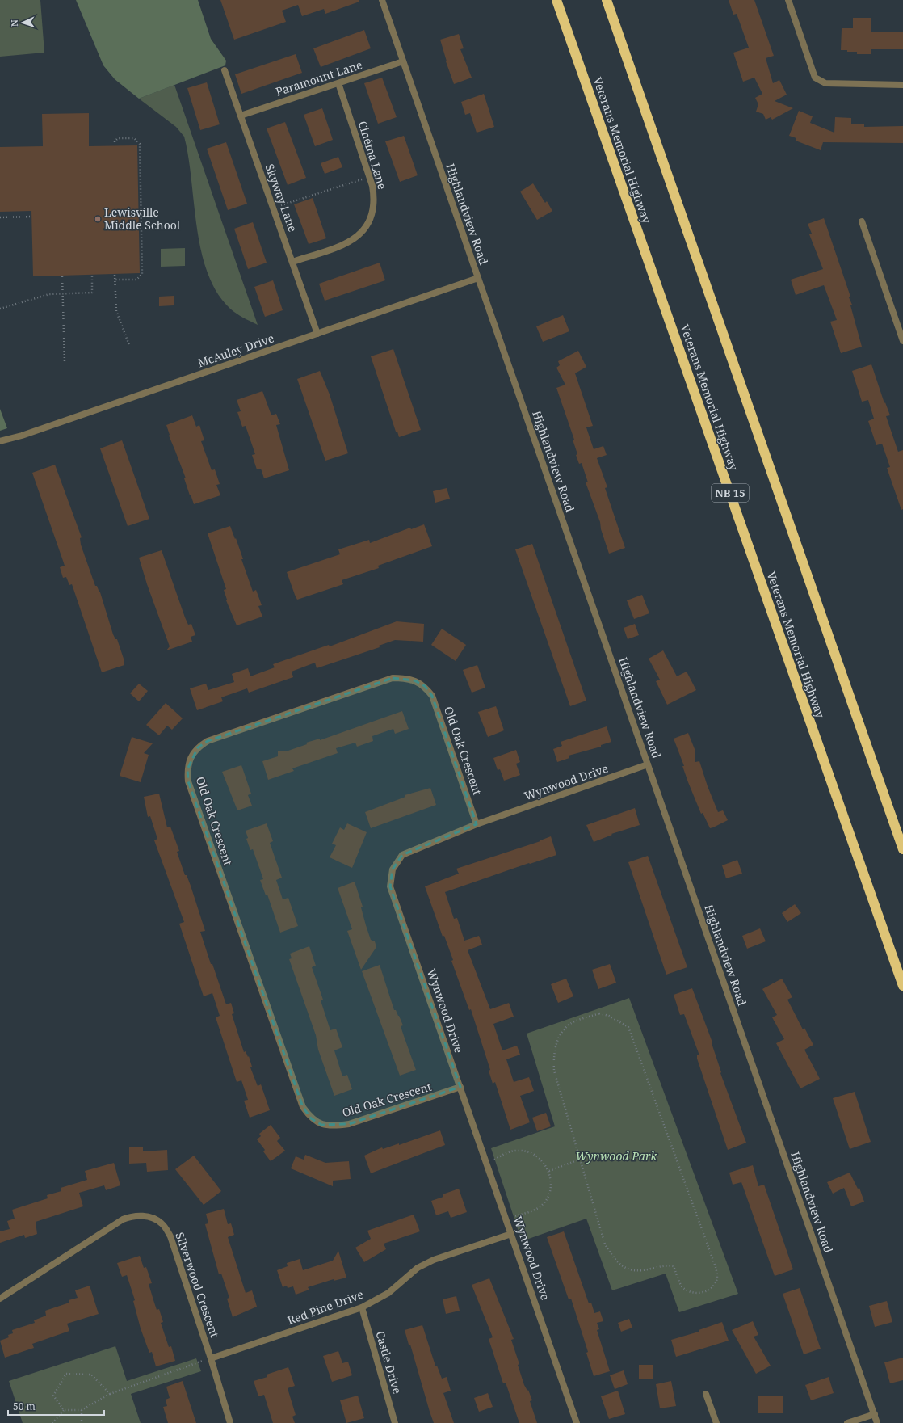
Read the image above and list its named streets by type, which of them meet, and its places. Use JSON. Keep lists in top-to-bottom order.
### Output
{
  "streets": {
    "highway": ["Veterans Memorial Highway", "NB 15"],
    "street": [
      "Paramount Lane",
      "Cinéma Lane",
      "Skyway Lane",
      "Highlandview Road",
      "McAuley Drive",
      "Old Oak Crescent",
      "Wynwood Drive",
      "Silverwood Crescent",
      "Red Pine Drive",
      "Castle Drive"
    ]
  },
  "crossings": [
    ["Paramount Lane", "Cinéma Lane"],
    ["Paramount Lane", "Skyway Lane"],
    ["Paramount Lane", "Highlandview Road"],
    ["Cinéma Lane", "Skyway Lane"],
    ["Skyway Lane", "McAuley Drive"],
    ["Highlandview Road", "McAuley Drive"],
    ["Highlandview Road", "Wynwood Drive"],
    ["Old Oak Crescent", "Wynwood Drive"],
    ["Wynwood Drive", "Red Pine Drive"],
    ["Silverwood Crescent", "Red Pine Drive"],
    ["Red Pine Drive", "Castle Drive"]
  ],
  "parks": ["Wynwood Park"],
  "places": ["Lewisville Middle School"],
  "scale_bar": "50 m",
  "north": "left"
}
